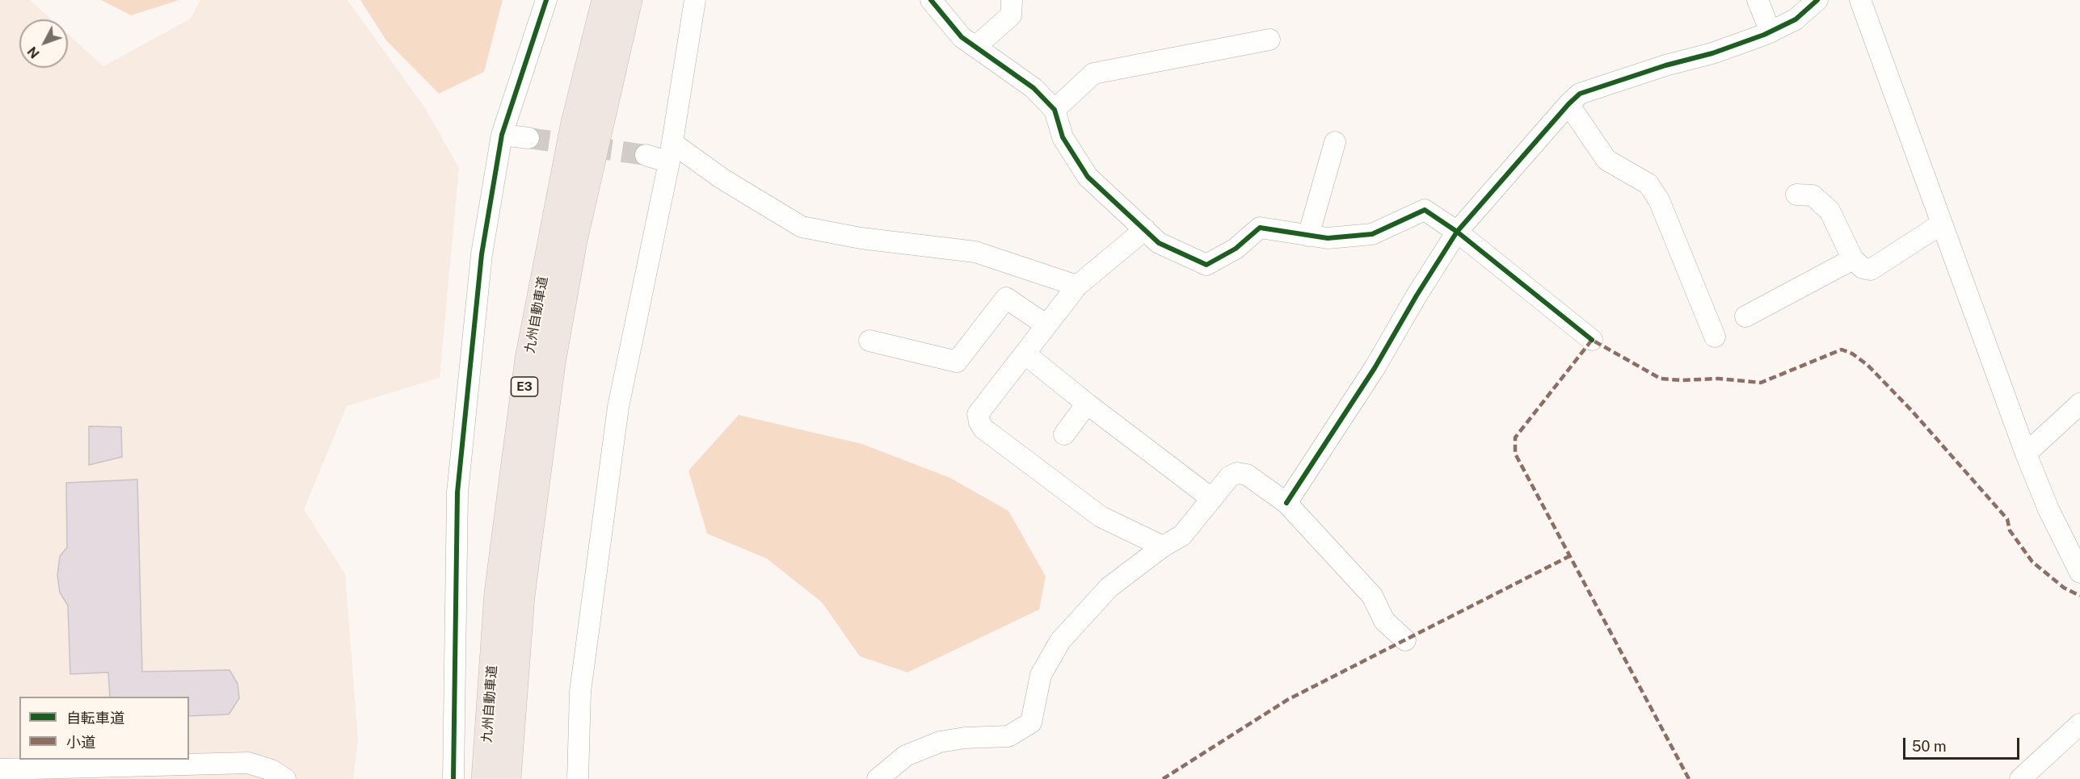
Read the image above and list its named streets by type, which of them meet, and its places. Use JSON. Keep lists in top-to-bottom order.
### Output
{
  "streets": {
    "highway": ["九州自動車道", "E3"]
  },
  "legend": ["自転車道", "小道"],
  "scale_bar": "50 m",
  "north": "bottom left"
}
